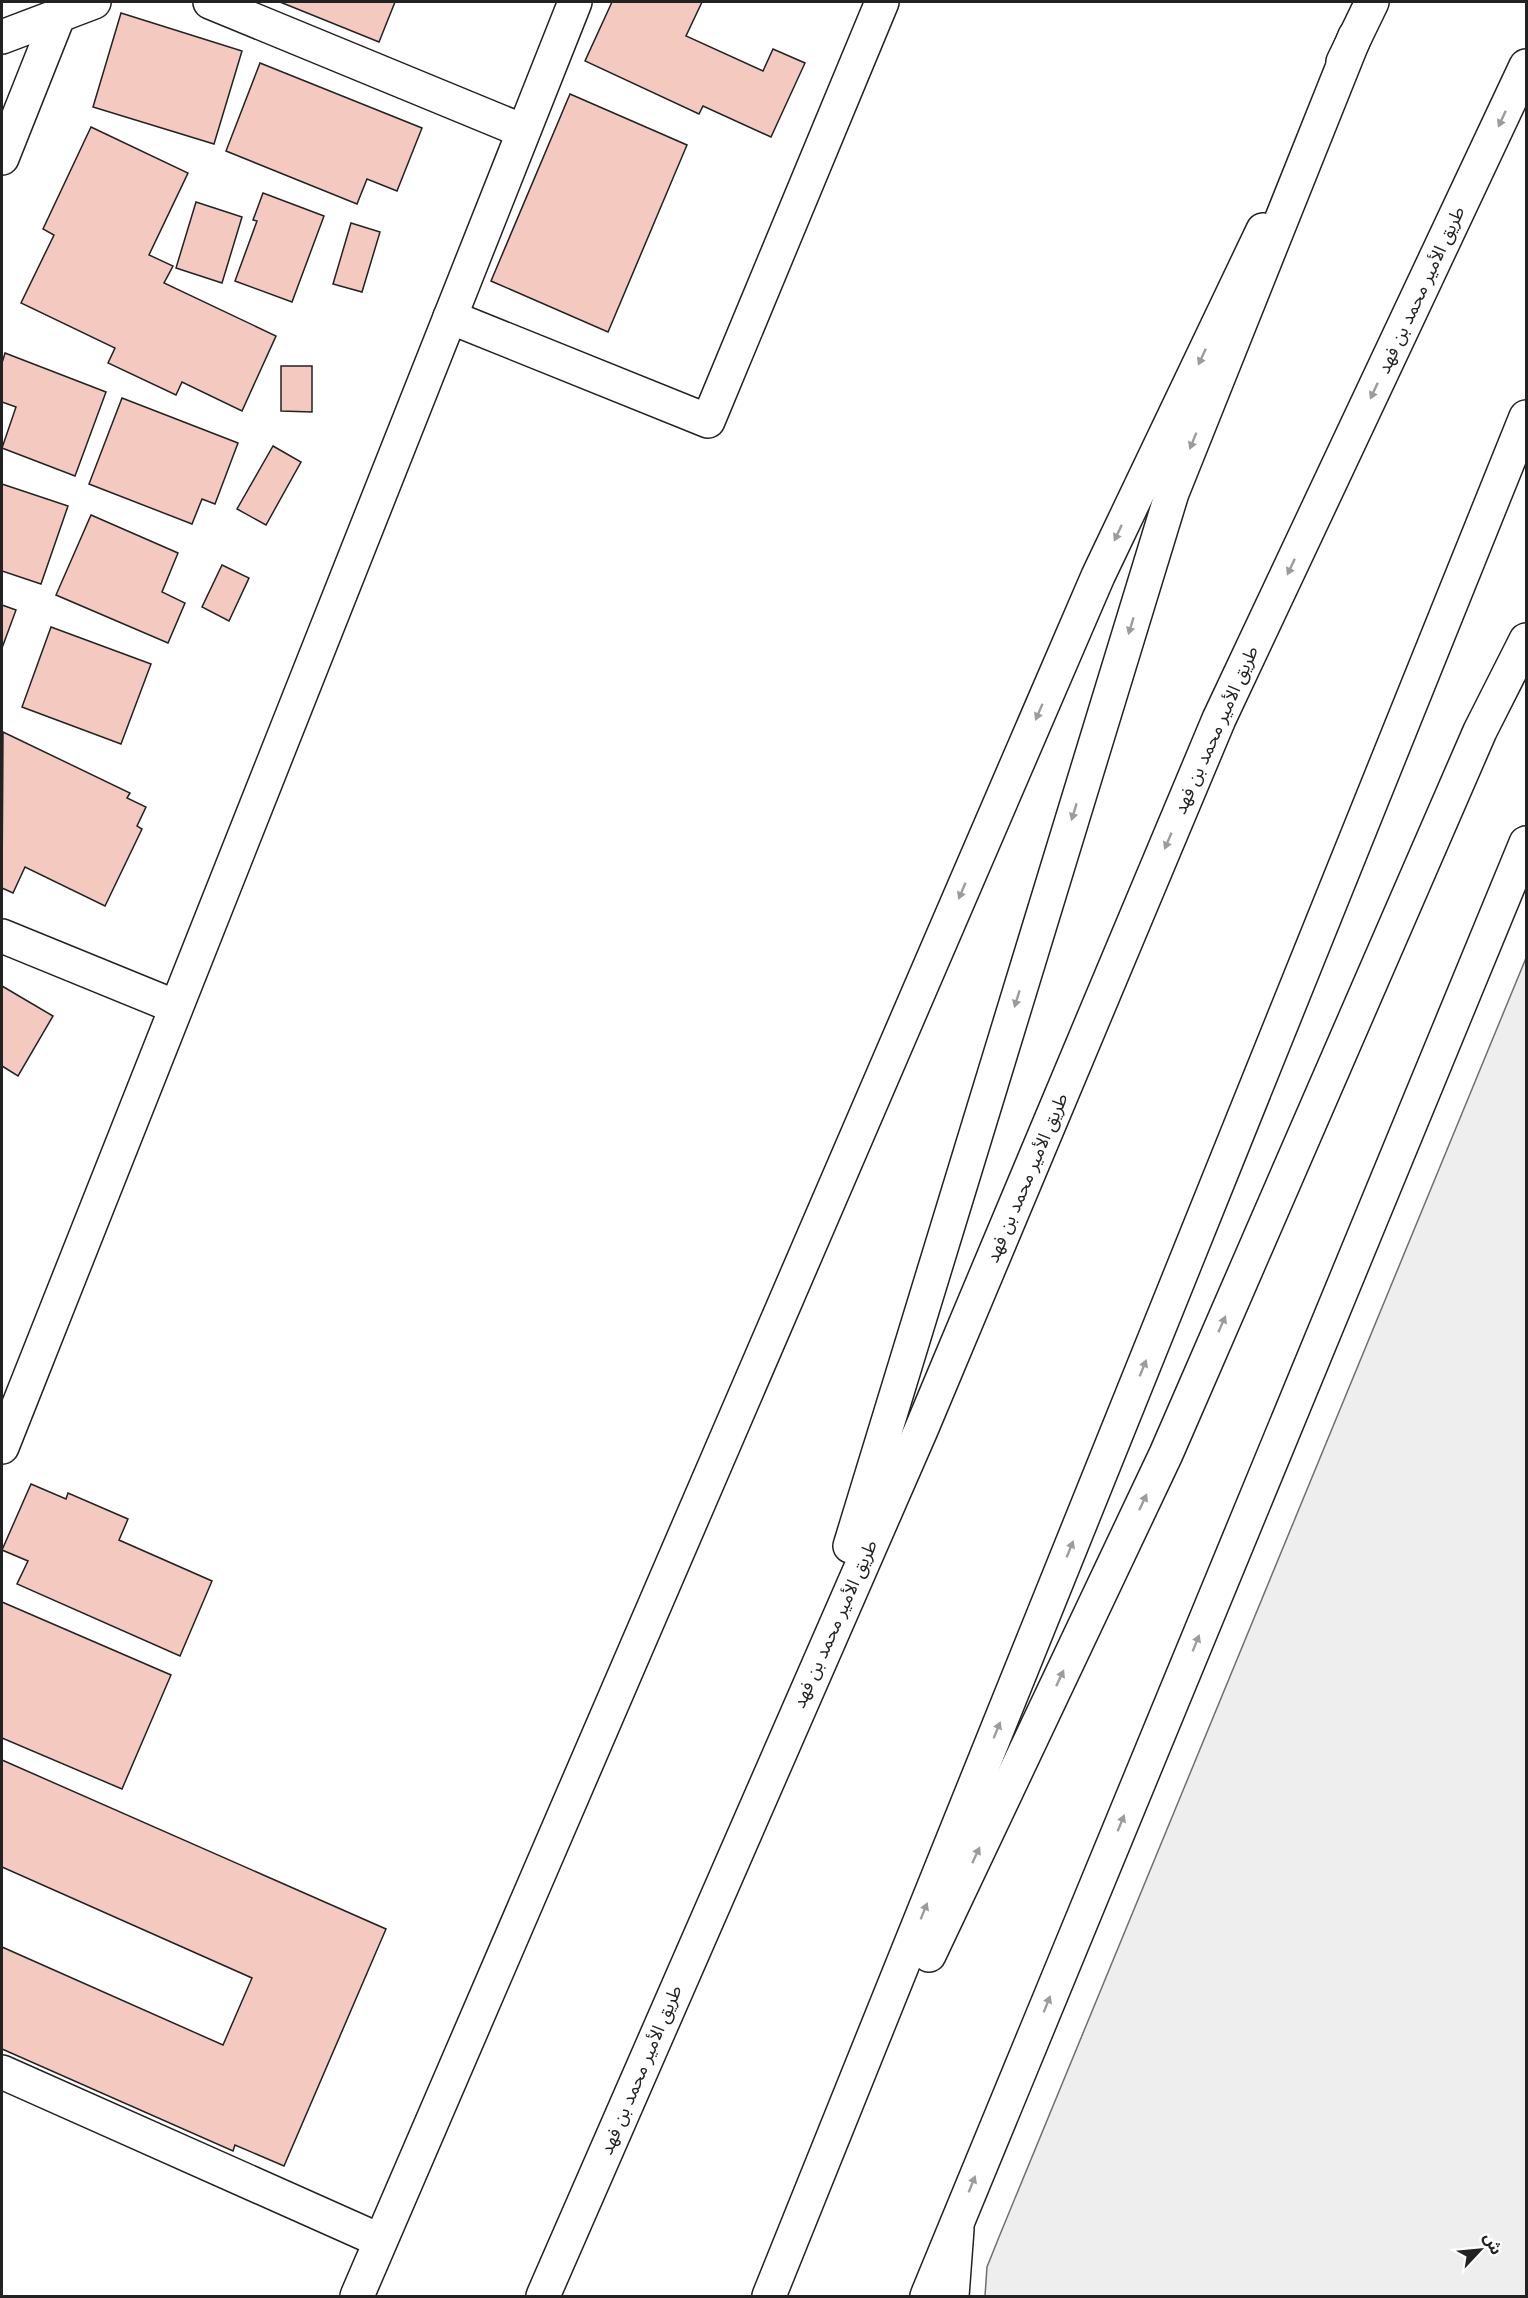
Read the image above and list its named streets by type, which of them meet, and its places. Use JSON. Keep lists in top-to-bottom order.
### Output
{
  "streets": {
    "main road": ["طريق الأمير محمد بن فهد"]
  },
  "north": "top right"
}
